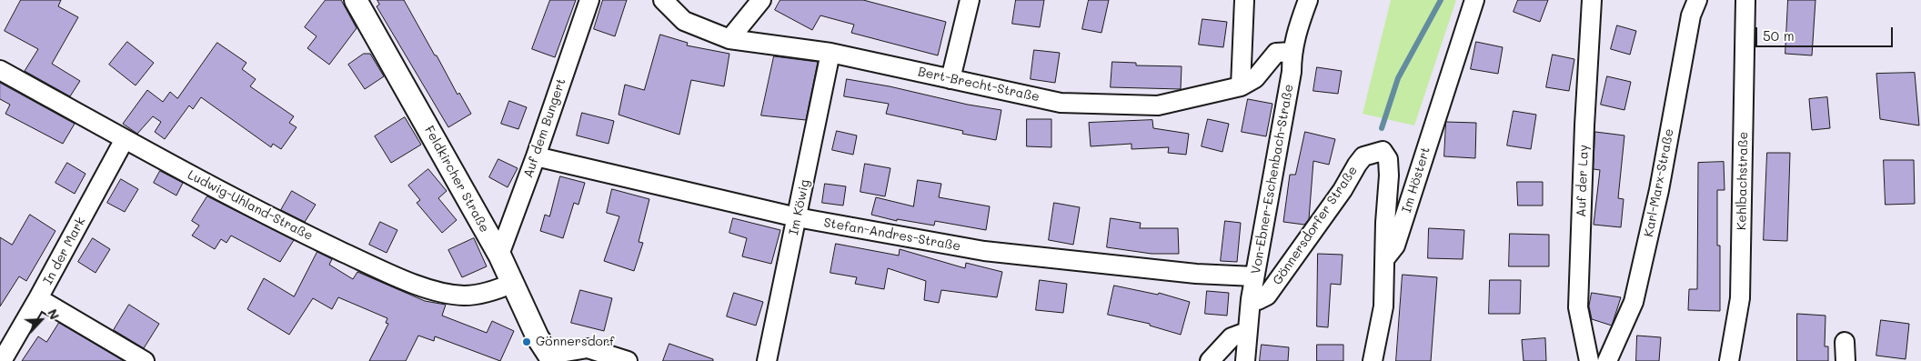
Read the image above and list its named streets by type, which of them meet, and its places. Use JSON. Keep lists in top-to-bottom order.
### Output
{
  "streets": {
    "street": [
      "Bert-Brecht-Straße",
      "Auf dem Bungert",
      "Feldkircher Straße",
      "Von-Ebner-Eschenbach-Straße",
      "Im Höstert",
      "Auf der Lay",
      "Kehlbachstraße",
      "Karl-Marx-Straße",
      "Ludwig-Uhland-Straße",
      "Im Köwig",
      "Gönnersdorfer Straße",
      "Stefan-Andres-Straße",
      "In der Mark"
    ]
  },
  "crossings": [
    ["Bert-Brecht-Straße", "Von-Ebner-Eschenbach-Straße"],
    ["Bert-Brecht-Straße", "Im Köwig"],
    ["Auf dem Bungert", "Feldkircher Straße"],
    ["Auf dem Bungert", "Stefan-Andres-Straße"],
    ["Feldkircher Straße", "Ludwig-Uhland-Straße"],
    ["Von-Ebner-Eschenbach-Straße", "Gönnersdorfer Straße"],
    ["Von-Ebner-Eschenbach-Straße", "Stefan-Andres-Straße"],
    ["Im Höstert", "Gönnersdorfer Straße"],
    ["Ludwig-Uhland-Straße", "In der Mark"],
    ["Im Köwig", "Stefan-Andres-Straße"]
  ],
  "places": ["Gönnersdorf"],
  "scale_bar": "50 m",
  "north": "top right"
}
